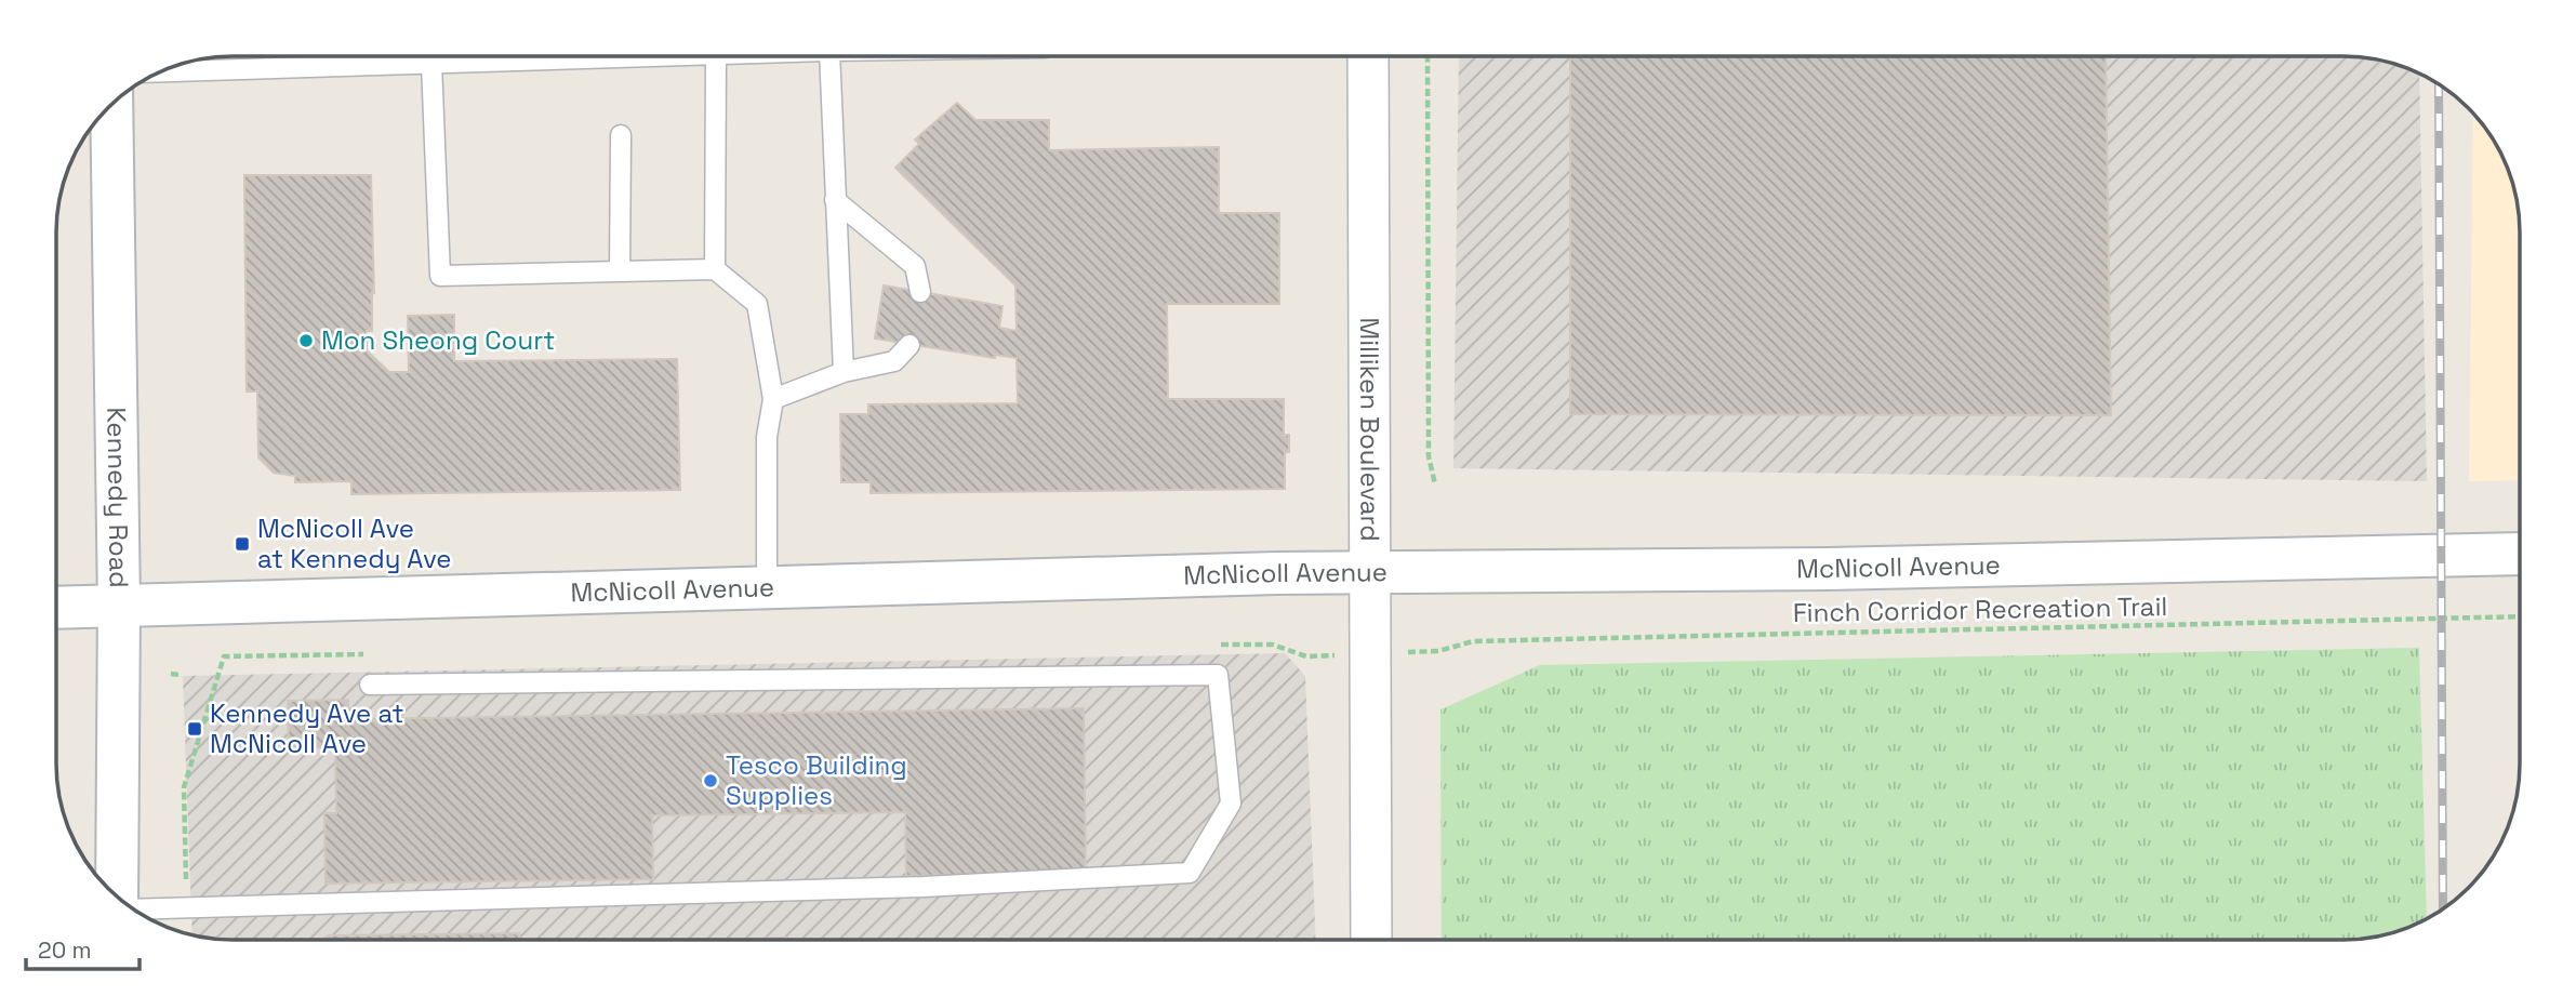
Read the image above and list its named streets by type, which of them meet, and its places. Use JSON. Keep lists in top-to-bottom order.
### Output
{
  "streets": {
    "main road": ["Kennedy Road", "McNicoll Avenue"],
    "street": ["Milliken Boulevard"],
    "path": ["Finch Corridor Recreation Trail"]
  },
  "crossings": [
    ["Milliken Boulevard", "McNicoll Avenue"],
    ["Kennedy Road", "McNicoll Avenue"]
  ],
  "places": {
    "other": ["Mon Sheong Court", "Tesco Building Supplies"],
    "transit": ["McNicoll Ave at Kennedy Ave", "Kennedy Ave at McNicoll Ave"]
  },
  "scale_bar": "20 m"
}
